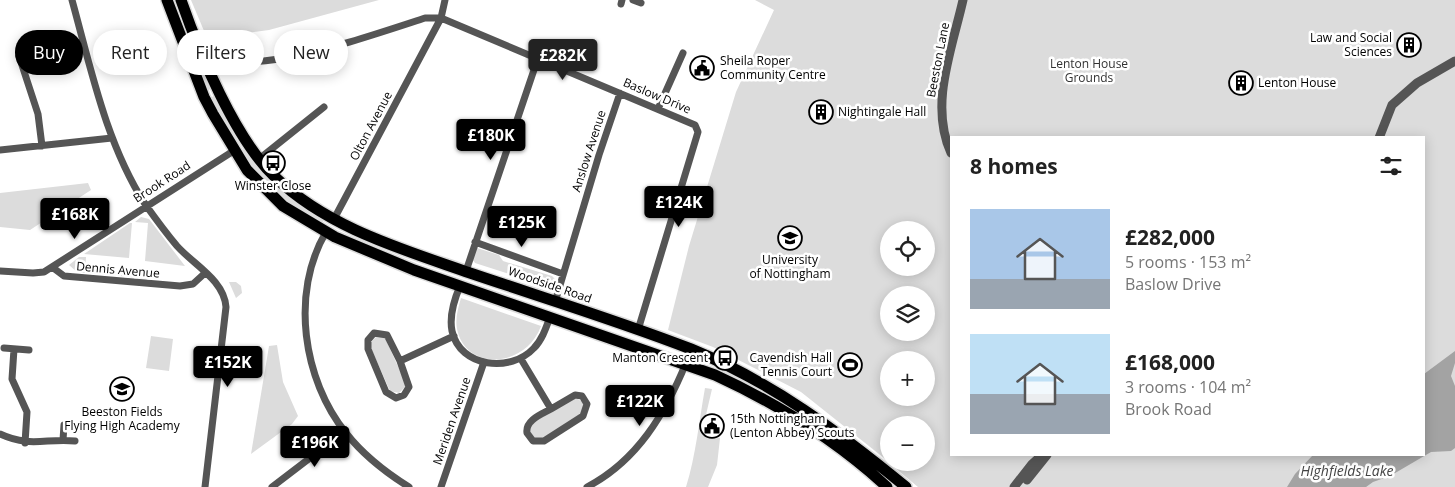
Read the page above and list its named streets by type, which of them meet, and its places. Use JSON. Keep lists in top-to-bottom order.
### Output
{
  "streets": {
    "main road": ["Woodside Road"],
    "street": [
      "Beeston Lane",
      "Baslow Drive",
      "Olton Avenue",
      "Anslow Avenue",
      "Brook Road",
      "Dennis Avenue",
      "Meriden Avenue"
    ]
  },
  "crossings": [
    ["Baslow Drive", "Olton Avenue"],
    ["Baslow Drive", "Anslow Avenue"],
    ["Baslow Drive", "Woodside Road"],
    ["Olton Avenue", "Woodside Road"],
    ["Anslow Avenue", "Woodside Road"],
    ["Brook Road", "Dennis Avenue"]
  ],
  "water": ["Highfields Lake"],
  "parks": ["Lenton House Grounds"],
  "places": {
    "building": ["Law and Social Sciences", "Lenton House", "Nightingale Hall"],
    "public building": ["Sheila Roper Community Centre", "15th Nottingham (Lenton Abbey) Scouts"],
    "bus stop": ["Winster Close", "Manton Crescent"],
    "school or university": ["University of Nottingham", "Beeston Fields Flying High Academy"],
    "sports": ["Cavendish Hall Tennis Court"]
  },
  "page": {
    "chip": [
      "Buy",
      "Rent",
      "Filters",
      "New"
    ],
    "price": [
      "£282K",
      "£180K",
      "£124K",
      "£168K",
      "£125K",
      "£152K",
      "£122K",
      "£196K"
    ],
    "heading": "8 homes",
    "list": [
      {
        "name": "£282,000",
        "note": "5 rooms · 153 m² · Baslow Drive"
      },
      {
        "name": "£168,000",
        "note": "3 rooms · 104 m² · Brook Road"
      }
    ],
    "map_buttons": ["+", "−"]
  }
}
